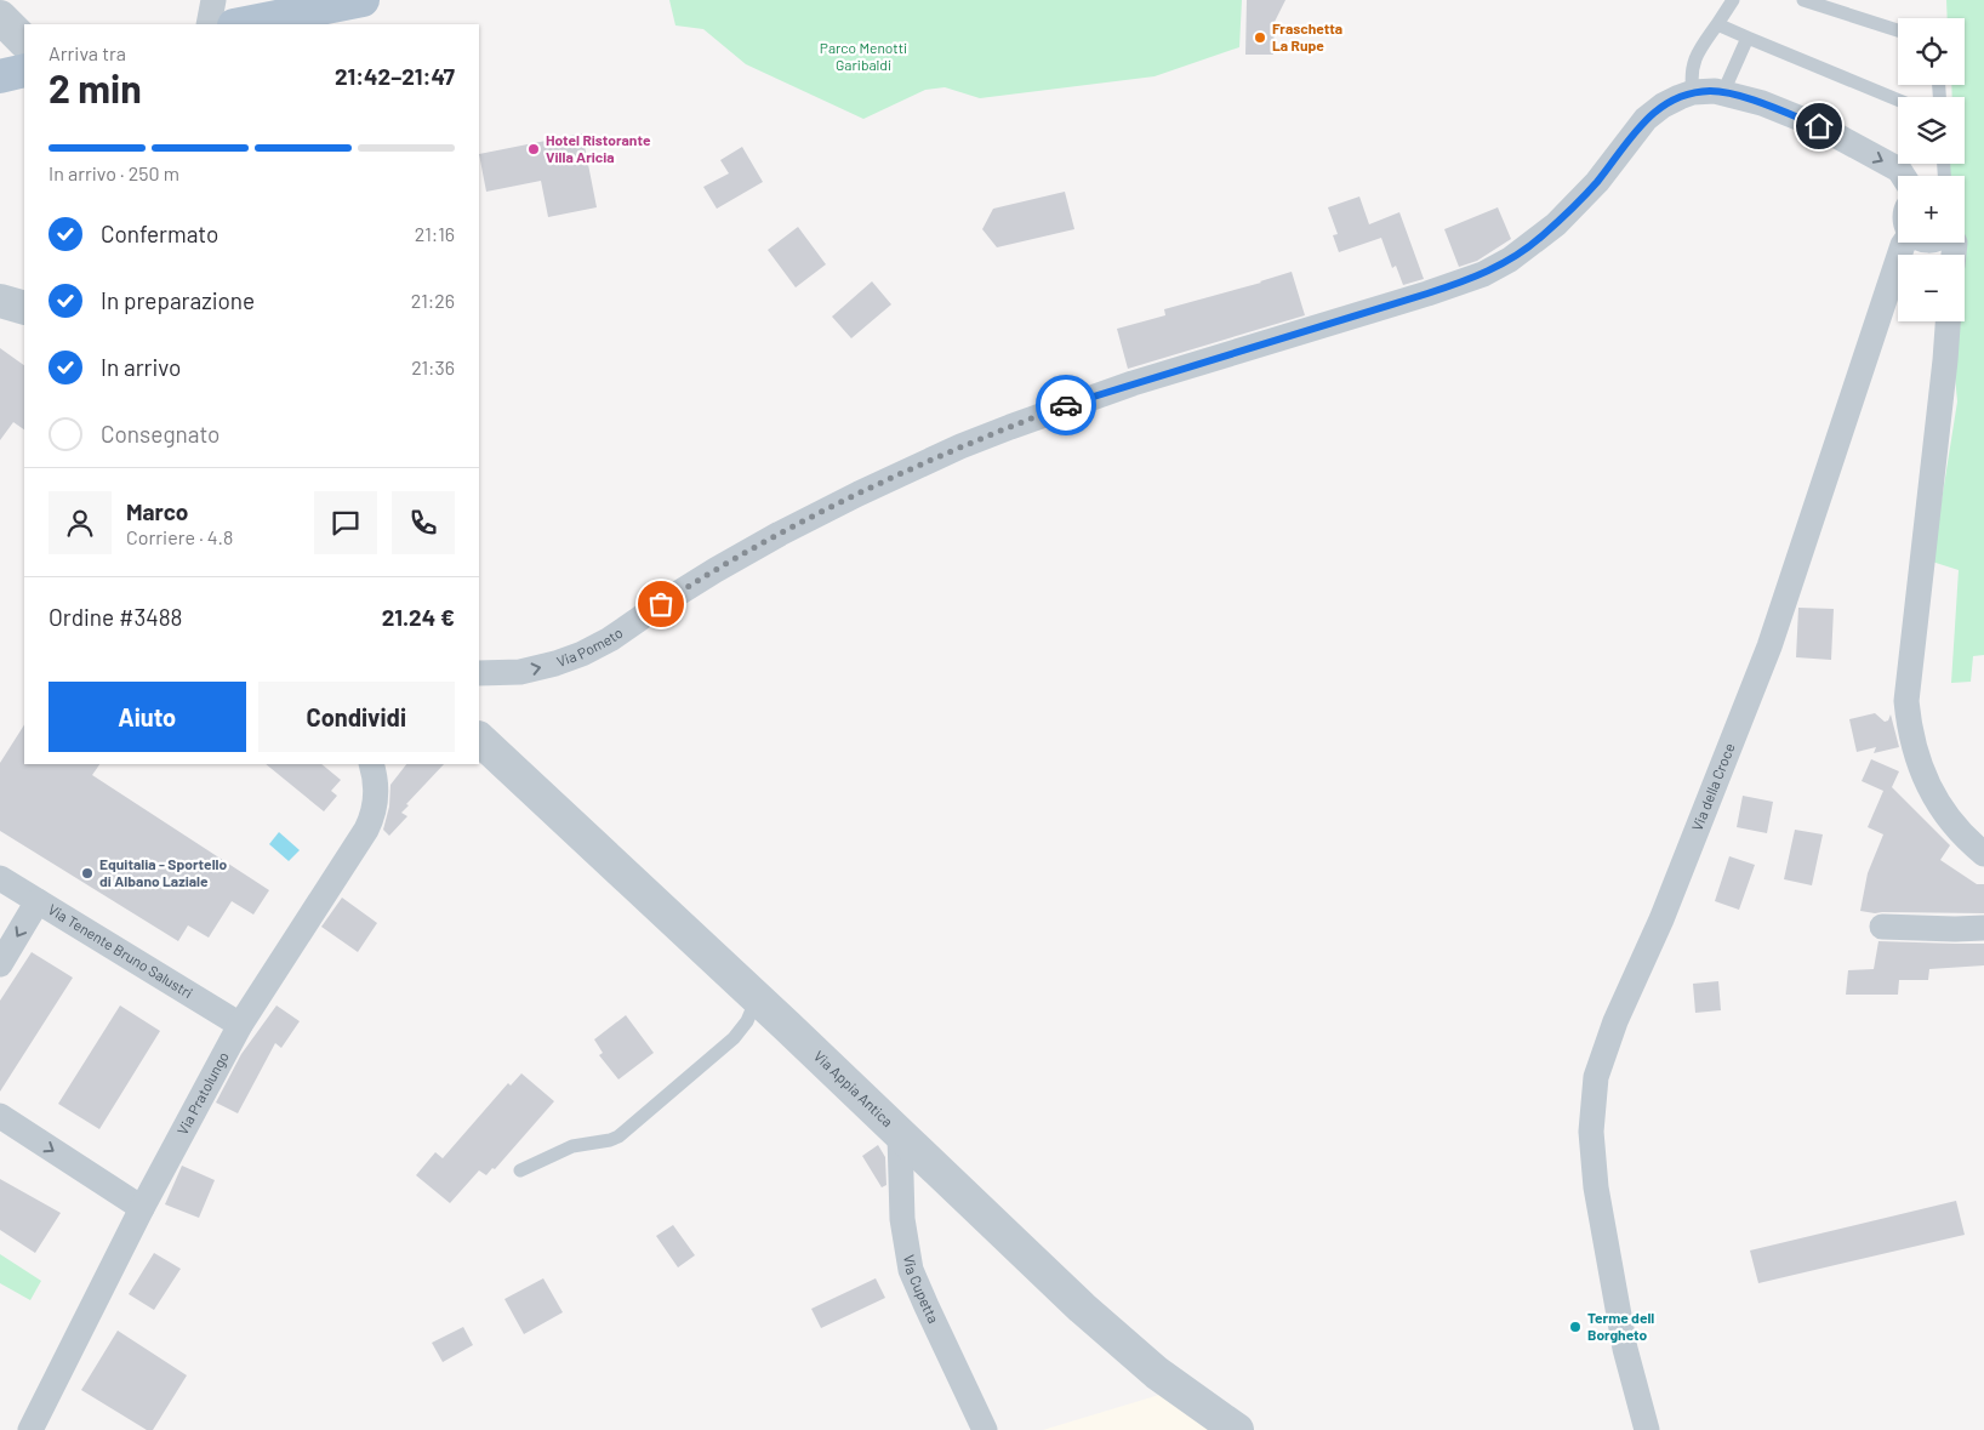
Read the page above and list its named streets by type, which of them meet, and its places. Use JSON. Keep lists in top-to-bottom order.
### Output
{
  "streets": {
    "street": [
      "Via Pometo",
      "Via della Croce",
      "Via Tenente Bruno Salustri",
      "Via Appia Antica",
      "Via Pratolungo",
      "Via Cupetta"
    ]
  },
  "crossings": [
    ["Via Tenente Bruno Salustri", "Via Pratolungo"],
    ["Via Appia Antica", "Via Cupetta"]
  ],
  "one_way": ["Via Pometo"],
  "parks": ["Parco Menotti Garibaldi"],
  "places": [
    "Fraschetta La Rupe",
    "Hotel Ristorante Villa Aricia",
    "Equitalia - Sportello di Albano Laziale",
    "Terme dell Borgheto"
  ],
  "page": {
    "map_buttons": ["+", "−"],
    "heading": ["2 min", "Arriva tra", "21:42–21:47"],
    "panel": [
      "Marco",
      "Corriere · 4.8",
      "Ordine #3488",
      "21.24 €"
    ],
    "bar": "In arrivo · 250 m",
    "list": [
      ["Confermato", "21:16"],
      ["In preparazione", "21:26"],
      ["In arrivo", "21:36"],
      "Consegnato"
    ],
    "buttons": ["Aiuto", "Condividi"]
  }
}
